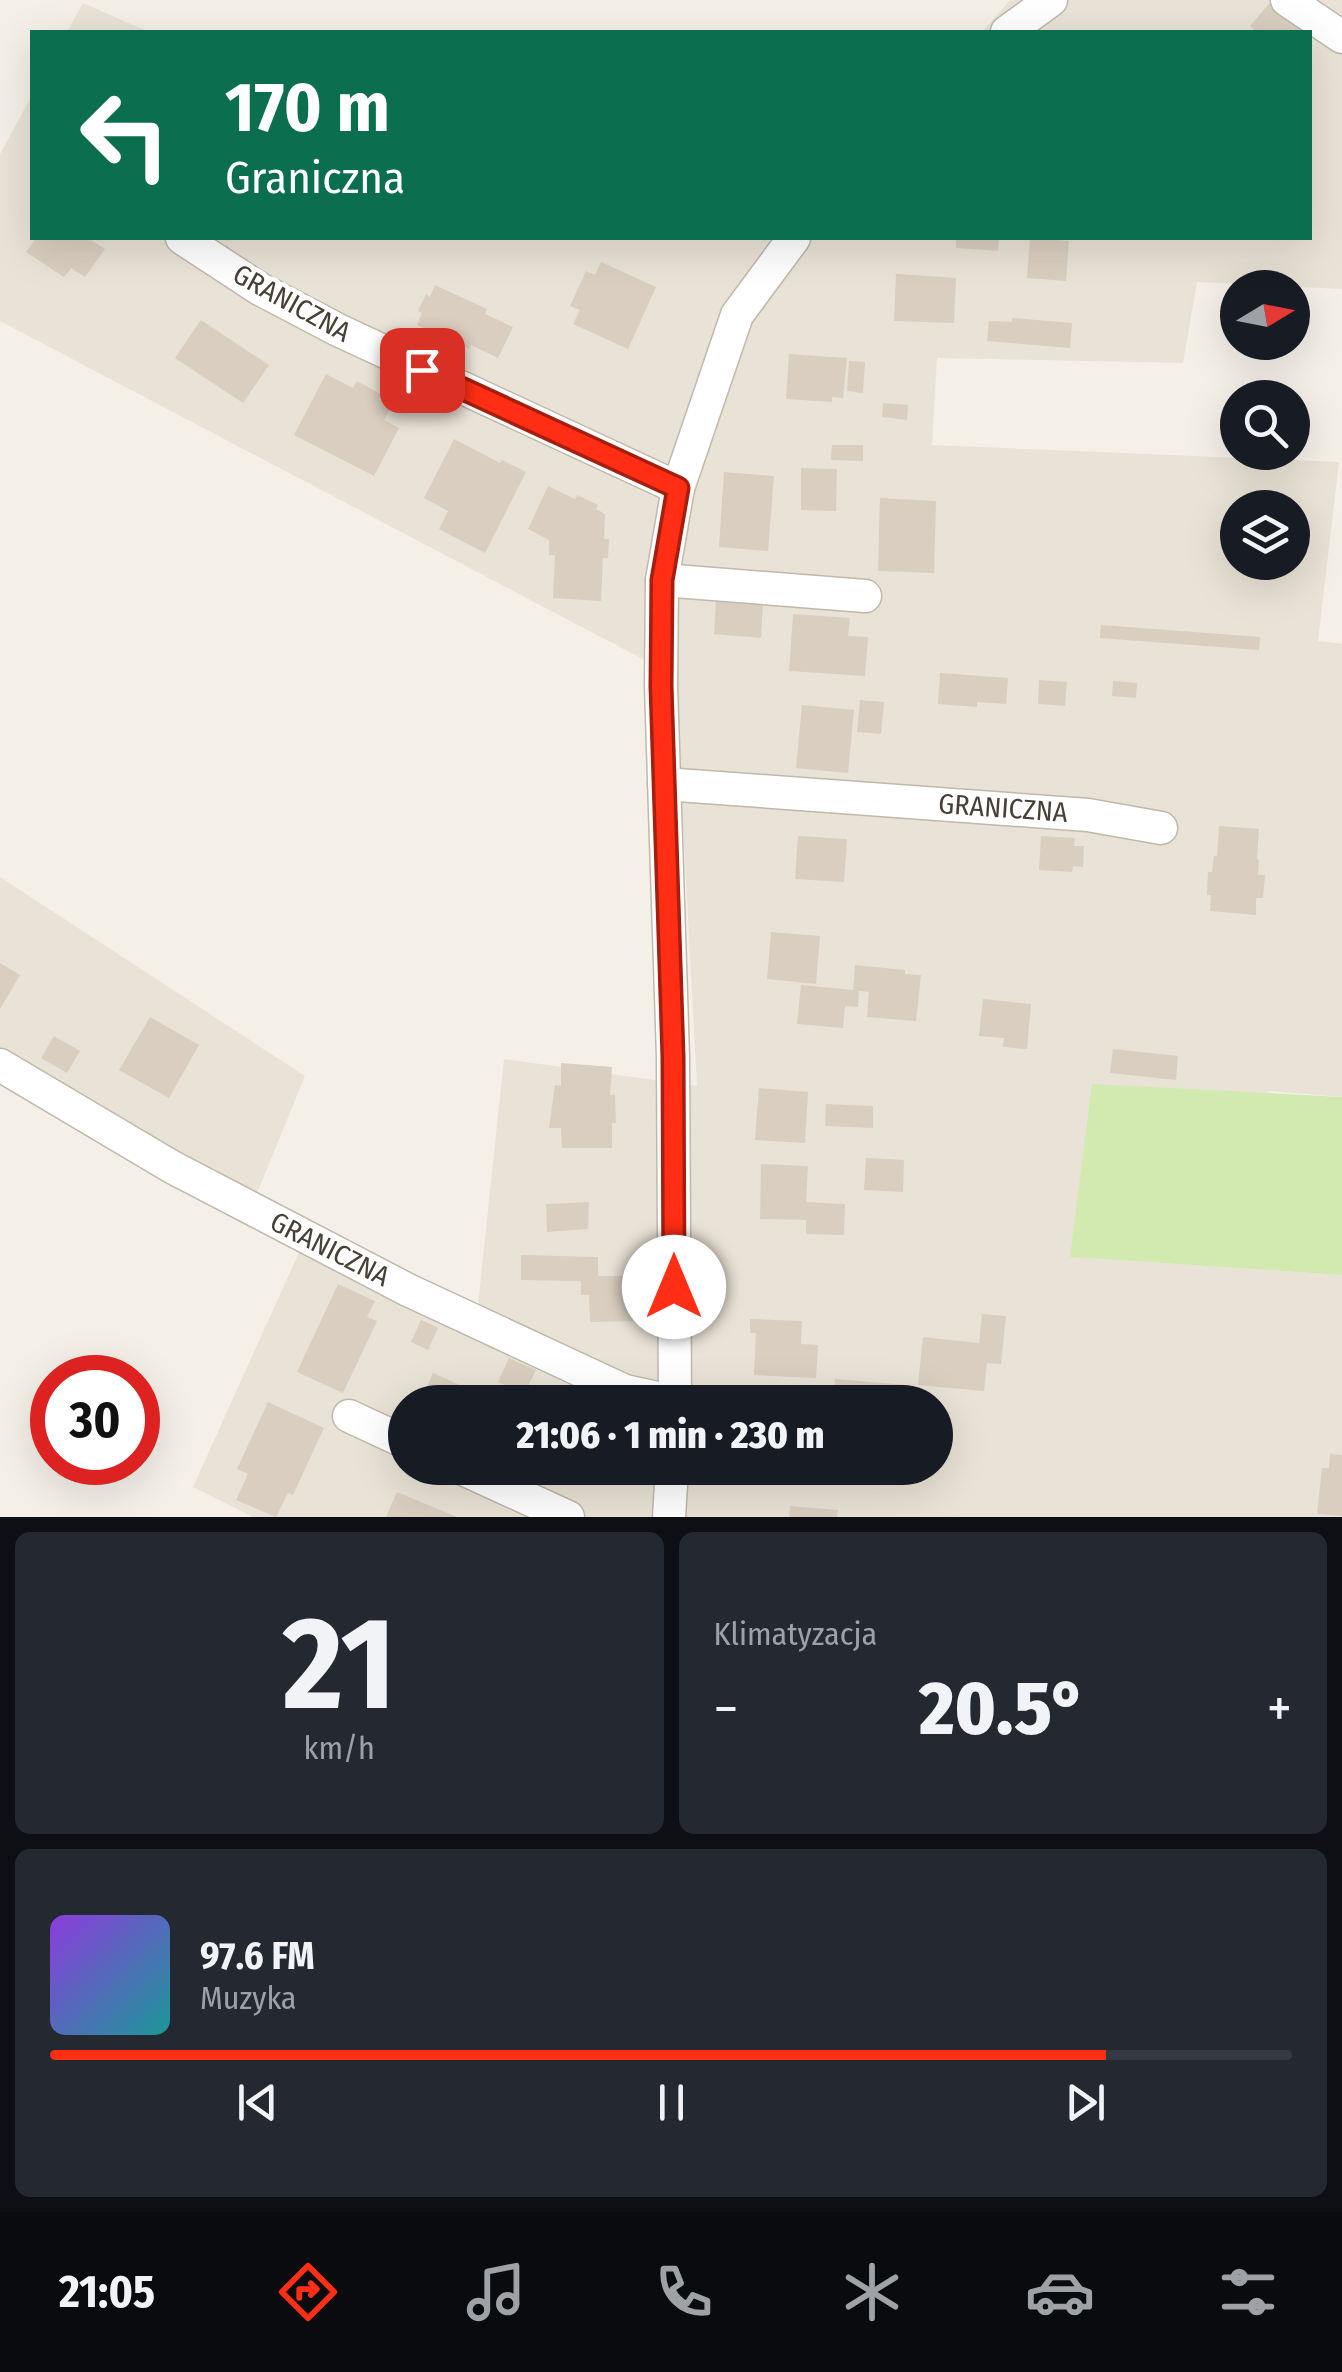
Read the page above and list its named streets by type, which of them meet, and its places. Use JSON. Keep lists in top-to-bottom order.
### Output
{
  "streets": {
    "street": ["GRANICZNA"]
  },
  "north": "right",
  "page": {
    "turn": ["170 m", "Graniczna"],
    "limit": "30",
    "trip": "21:06 · 1 min · 230 m",
    "tile": [
      ["21", "km/h"],
      "Klimatyzacja"
    ],
    "heat": ["−", "20.5°", "+"],
    "song": ["97.6 FM", "Muzyka"],
    "tabs": "21:05"
  }
}
